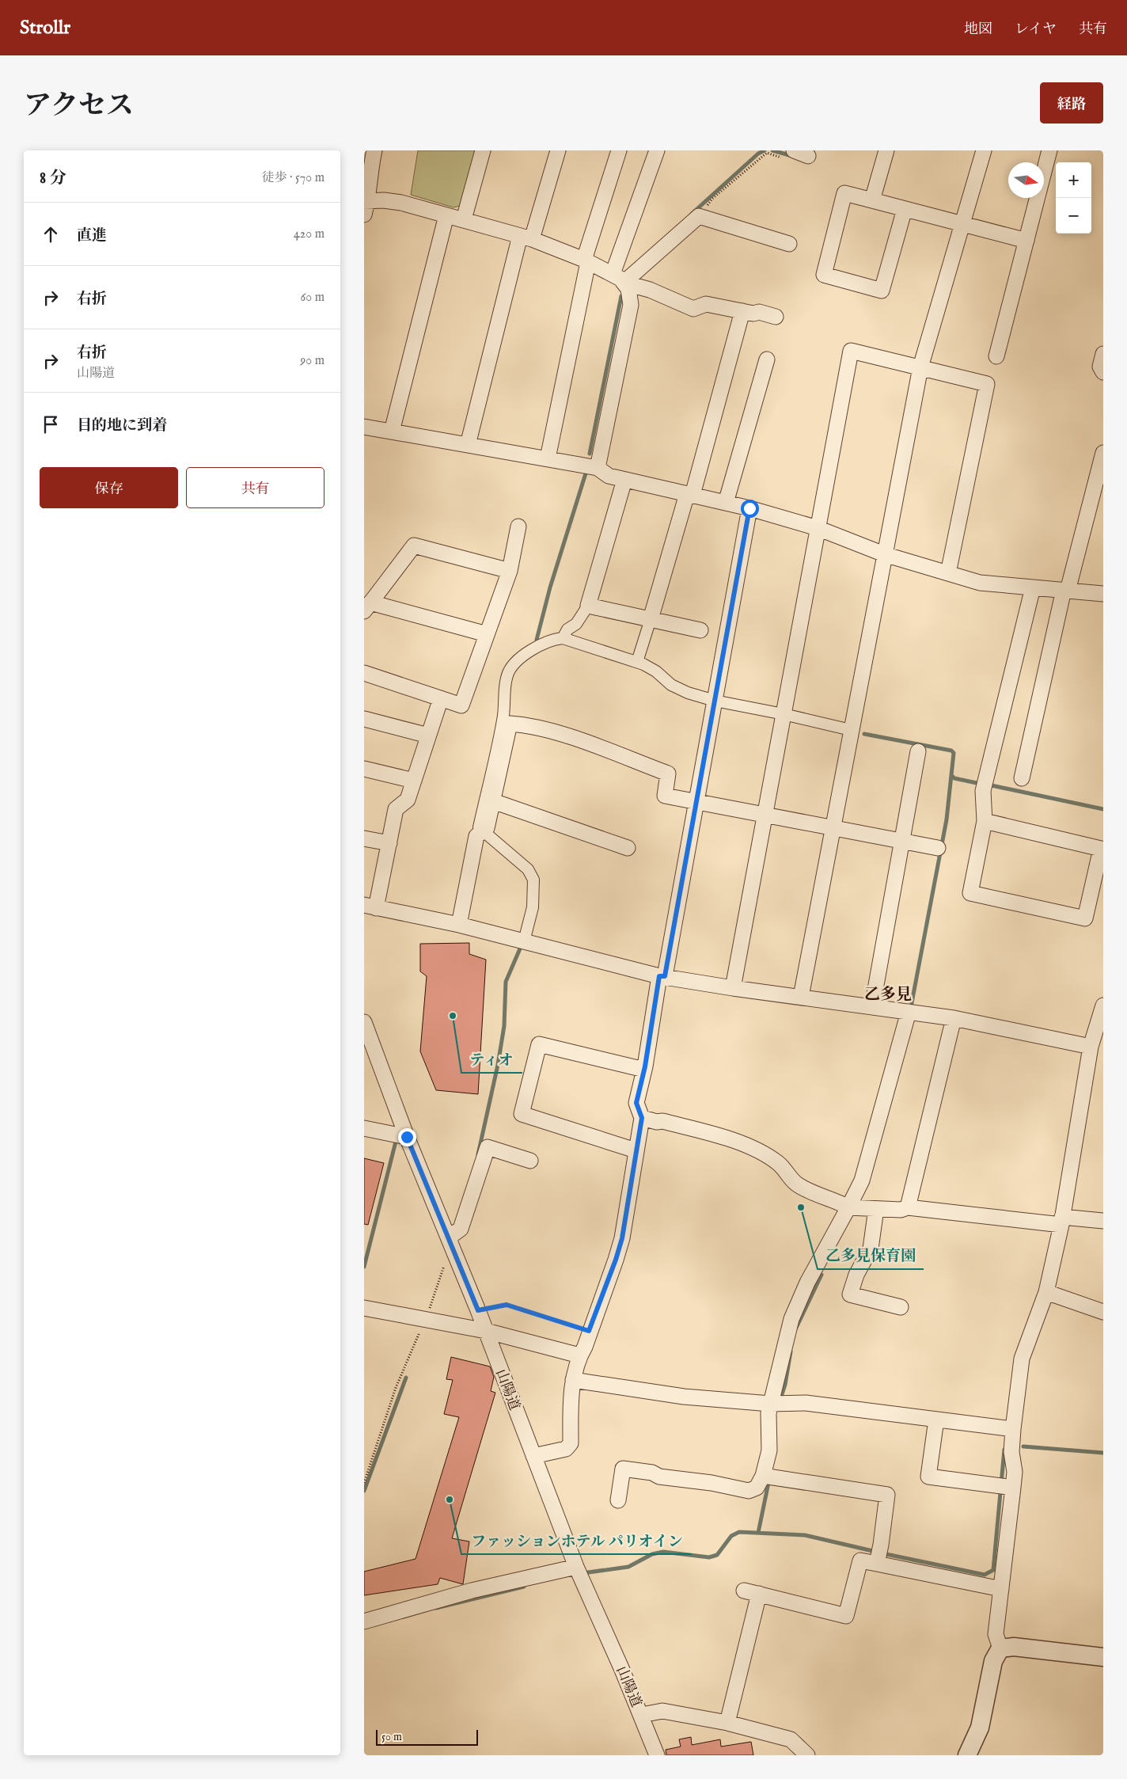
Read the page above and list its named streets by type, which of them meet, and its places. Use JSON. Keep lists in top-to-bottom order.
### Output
{
  "streets": {
    "street": ["山陽道"]
  },
  "districts": ["乙多見"],
  "places": ["ティオ", "乙多見保育園", "ファッションホテル パリオイン"],
  "scale_bar": "50 m",
  "north": "right",
  "page": {
    "header": "Strollr",
    "nav": ["地図", "レイヤ", "共有"],
    "title": "アクセス",
    "buttons": [
      "経路",
      ["保存", "共有"]
    ],
    "heading": ["8 分", "徒歩 · 570 m"],
    "map_buttons": ["+", "−"],
    "list": [
      ["直進", "420 m"],
      ["右折", "60 m"],
      ["右折", "山陽道", "90 m"],
      "目的地に到着"
    ],
    "scale": "50 m"
  }
}
